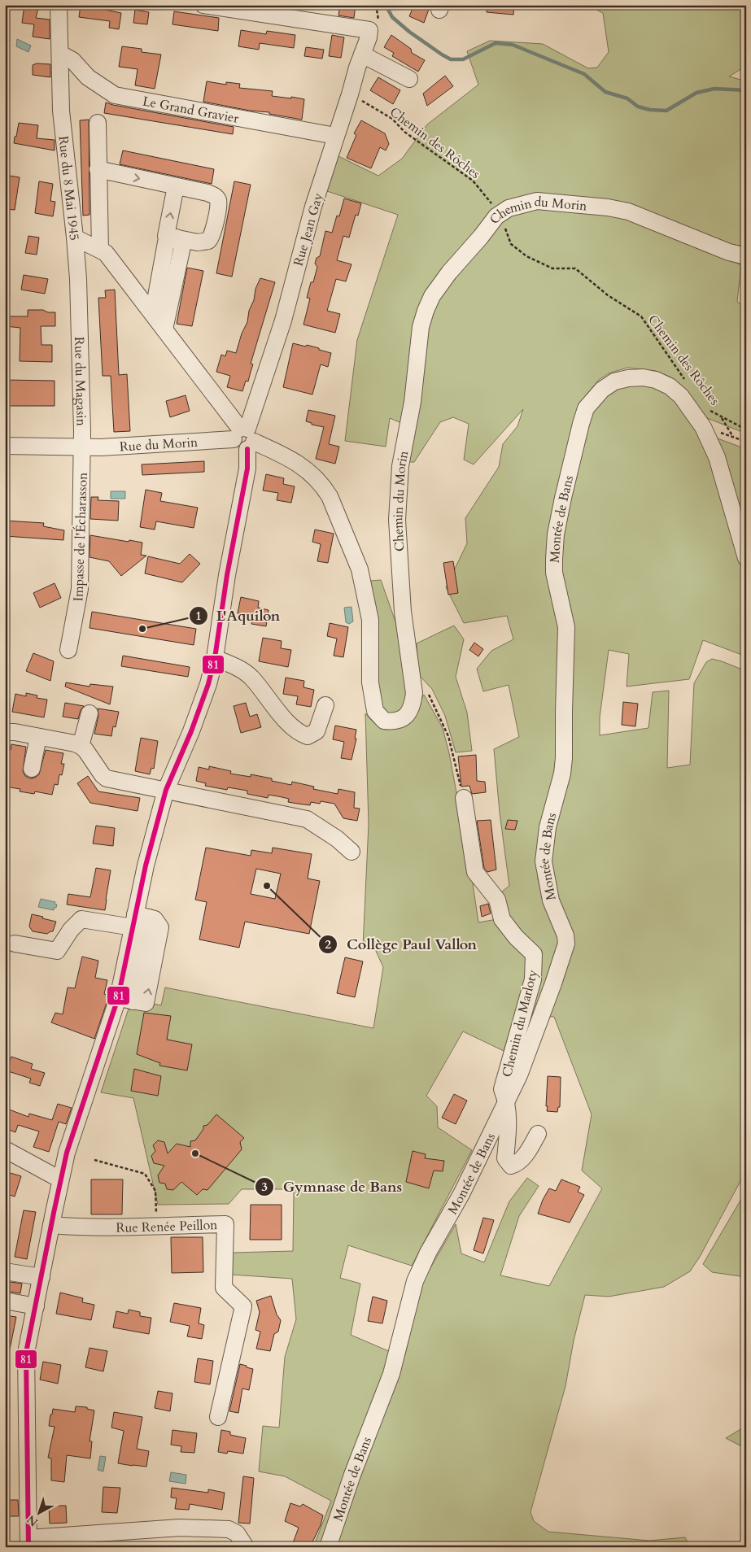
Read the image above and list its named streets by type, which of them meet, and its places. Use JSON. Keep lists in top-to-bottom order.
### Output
{
  "streets": {
    "street": [
      "Le Grand Gravier",
      "Rue du 8 Mai 1945",
      "Chemin du Morin",
      "Rue Jean Gay",
      "Rue du Magasin",
      "Rue du Morin",
      "Montée de Bans",
      "Impasse de l'Écharasson",
      "Chemin du Marloty",
      "Rue Renée Peillon"
    ],
    "path": ["Chemin des Rôches"]
  },
  "crossings": [
    ["Le Grand Gravier", "Rue du 8 Mai 1945"],
    ["Le Grand Gravier", "Rue Jean Gay"],
    ["Chemin des Rôches", "Chemin du Morin"],
    ["Chemin des Rôches", "Rue Jean Gay"],
    ["Rue du 8 Mai 1945", "Chemin du Morin"],
    ["Rue du 8 Mai 1945", "Rue Jean Gay"],
    ["Rue du 8 Mai 1945", "Rue du Magasin"],
    ["Rue du 8 Mai 1945", "Rue du Morin"],
    ["Chemin du Morin", "Rue Jean Gay"],
    ["Chemin du Morin", "Rue du Morin"],
    ["Rue Jean Gay", "Rue du Morin"],
    ["Rue du Magasin", "Rue du Morin"],
    ["Rue du Magasin", "Impasse de l'Écharasson"],
    ["Rue du Morin", "Impasse de l'Écharasson"],
    ["Montée de Bans", "Chemin du Marloty"]
  ],
  "places": ["L'Aquilon", "Collège Paul Vallon", "Gymnase de Bans"],
  "lines": ["transit line 81"],
  "north": "bottom left"
}
